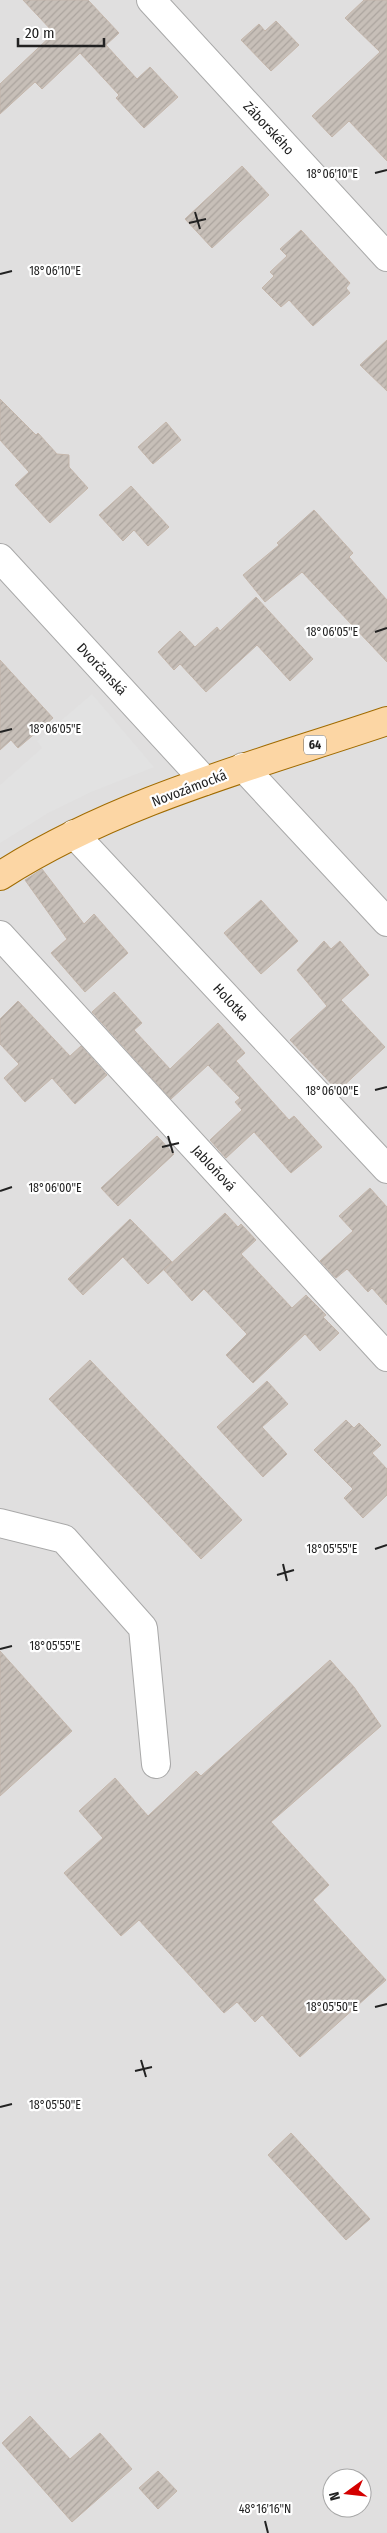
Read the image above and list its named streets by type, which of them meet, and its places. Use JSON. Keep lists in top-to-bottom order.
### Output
{
  "streets": {
    "main road": ["64", "Novozámocká"],
    "street": [
      "Záborského",
      "Dvorčanská",
      "Holotka",
      "Jabloňová"
    ]
  },
  "crossings": [
    ["Dvorčanská", "Novozámocká"],
    ["Novozámocká", "Holotka"]
  ],
  "scale_bar": "20 m",
  "north": "left",
  "coordinates": [
    "18°06'10\"E",
    "18°06'05\"E",
    "18°06'00\"E",
    "18°05'55\"E",
    "18°05'50\"E",
    "48°16'16\"N"
  ]
}
